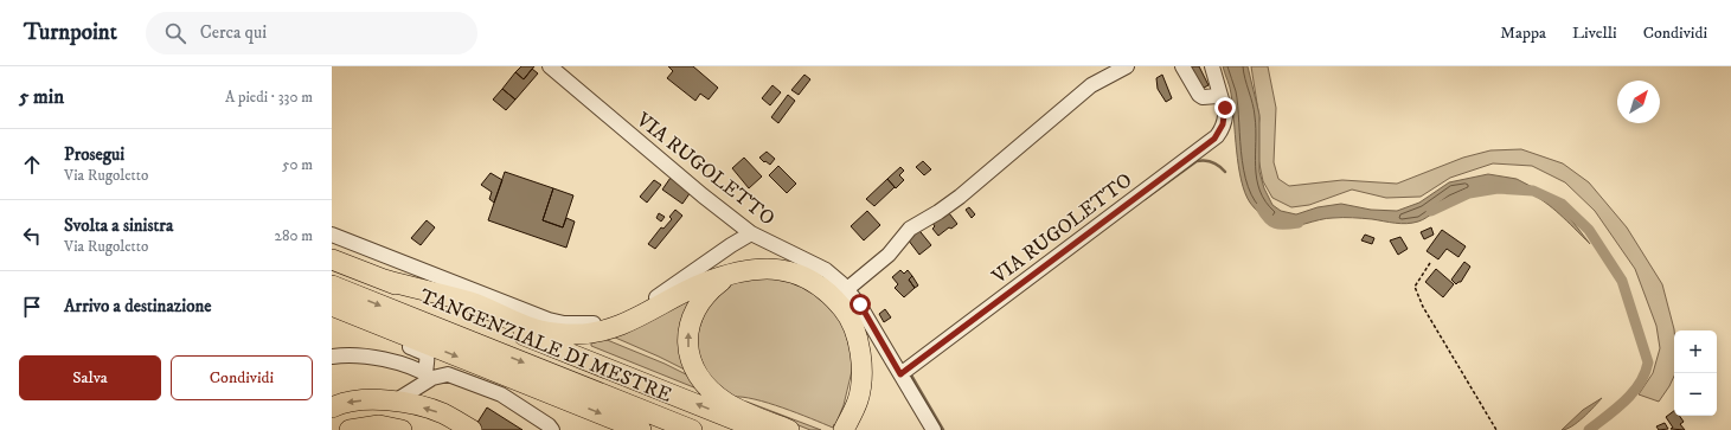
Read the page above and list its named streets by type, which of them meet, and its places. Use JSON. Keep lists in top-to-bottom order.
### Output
{
  "streets": {
    "highway": ["TANGENZIALE DI MESTRE"],
    "street": ["VIA RUGOLETTO"]
  },
  "north": "top right",
  "page": {
    "header": "Turnpoint",
    "search": "Cerca qui",
    "nav": ["Mappa", "Livelli", "Condividi"],
    "heading": ["5 min", "A piedi · 330 m"],
    "list": [
      ["Prosegui", "Via Rugoletto", "50 m"],
      ["Svolta a sinistra", "Via Rugoletto", "280 m"],
      "Arrivo a destinazione"
    ],
    "map_buttons": ["+", "−"],
    "buttons": ["Salva", "Condividi"]
  }
}
